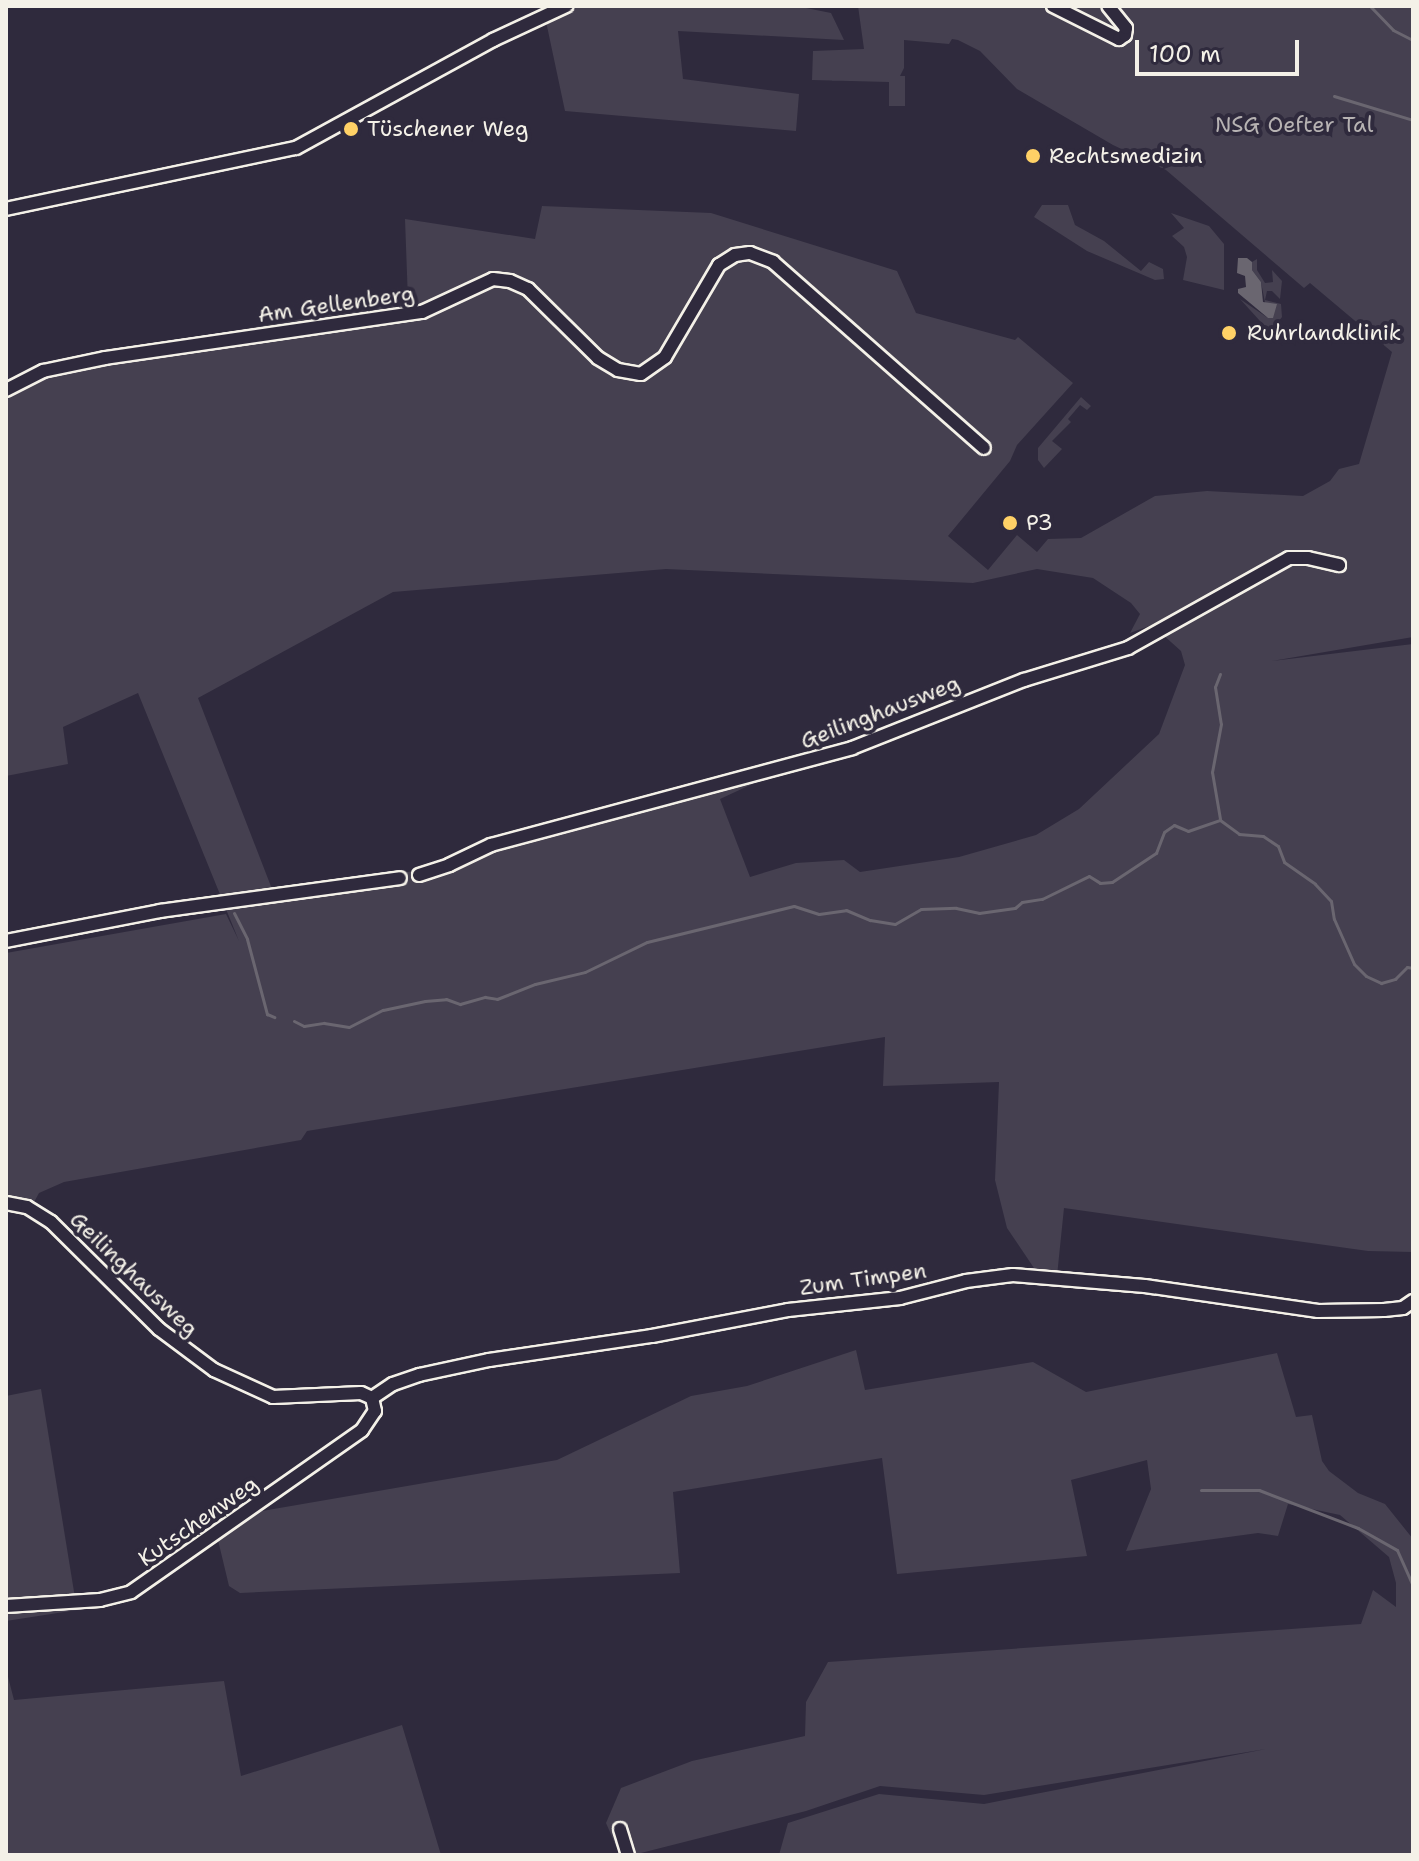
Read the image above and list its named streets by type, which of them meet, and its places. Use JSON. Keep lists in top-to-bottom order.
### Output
{
  "streets": {
    "street": [
      "Am Gellenberg",
      "Geilinghausweg",
      "Zum Timpen",
      "Kutschenweg"
    ]
  },
  "crossings": [
    ["Geilinghausweg", "Zum Timpen"],
    ["Geilinghausweg", "Kutschenweg"],
    ["Zum Timpen", "Kutschenweg"]
  ],
  "parks": ["NSG Oefter Tal"],
  "places": [
    "Tüschener Weg",
    "Rechtsmedizin",
    "Ruhrlandklinik",
    "P3"
  ],
  "scale_bar": "100 m"
}
